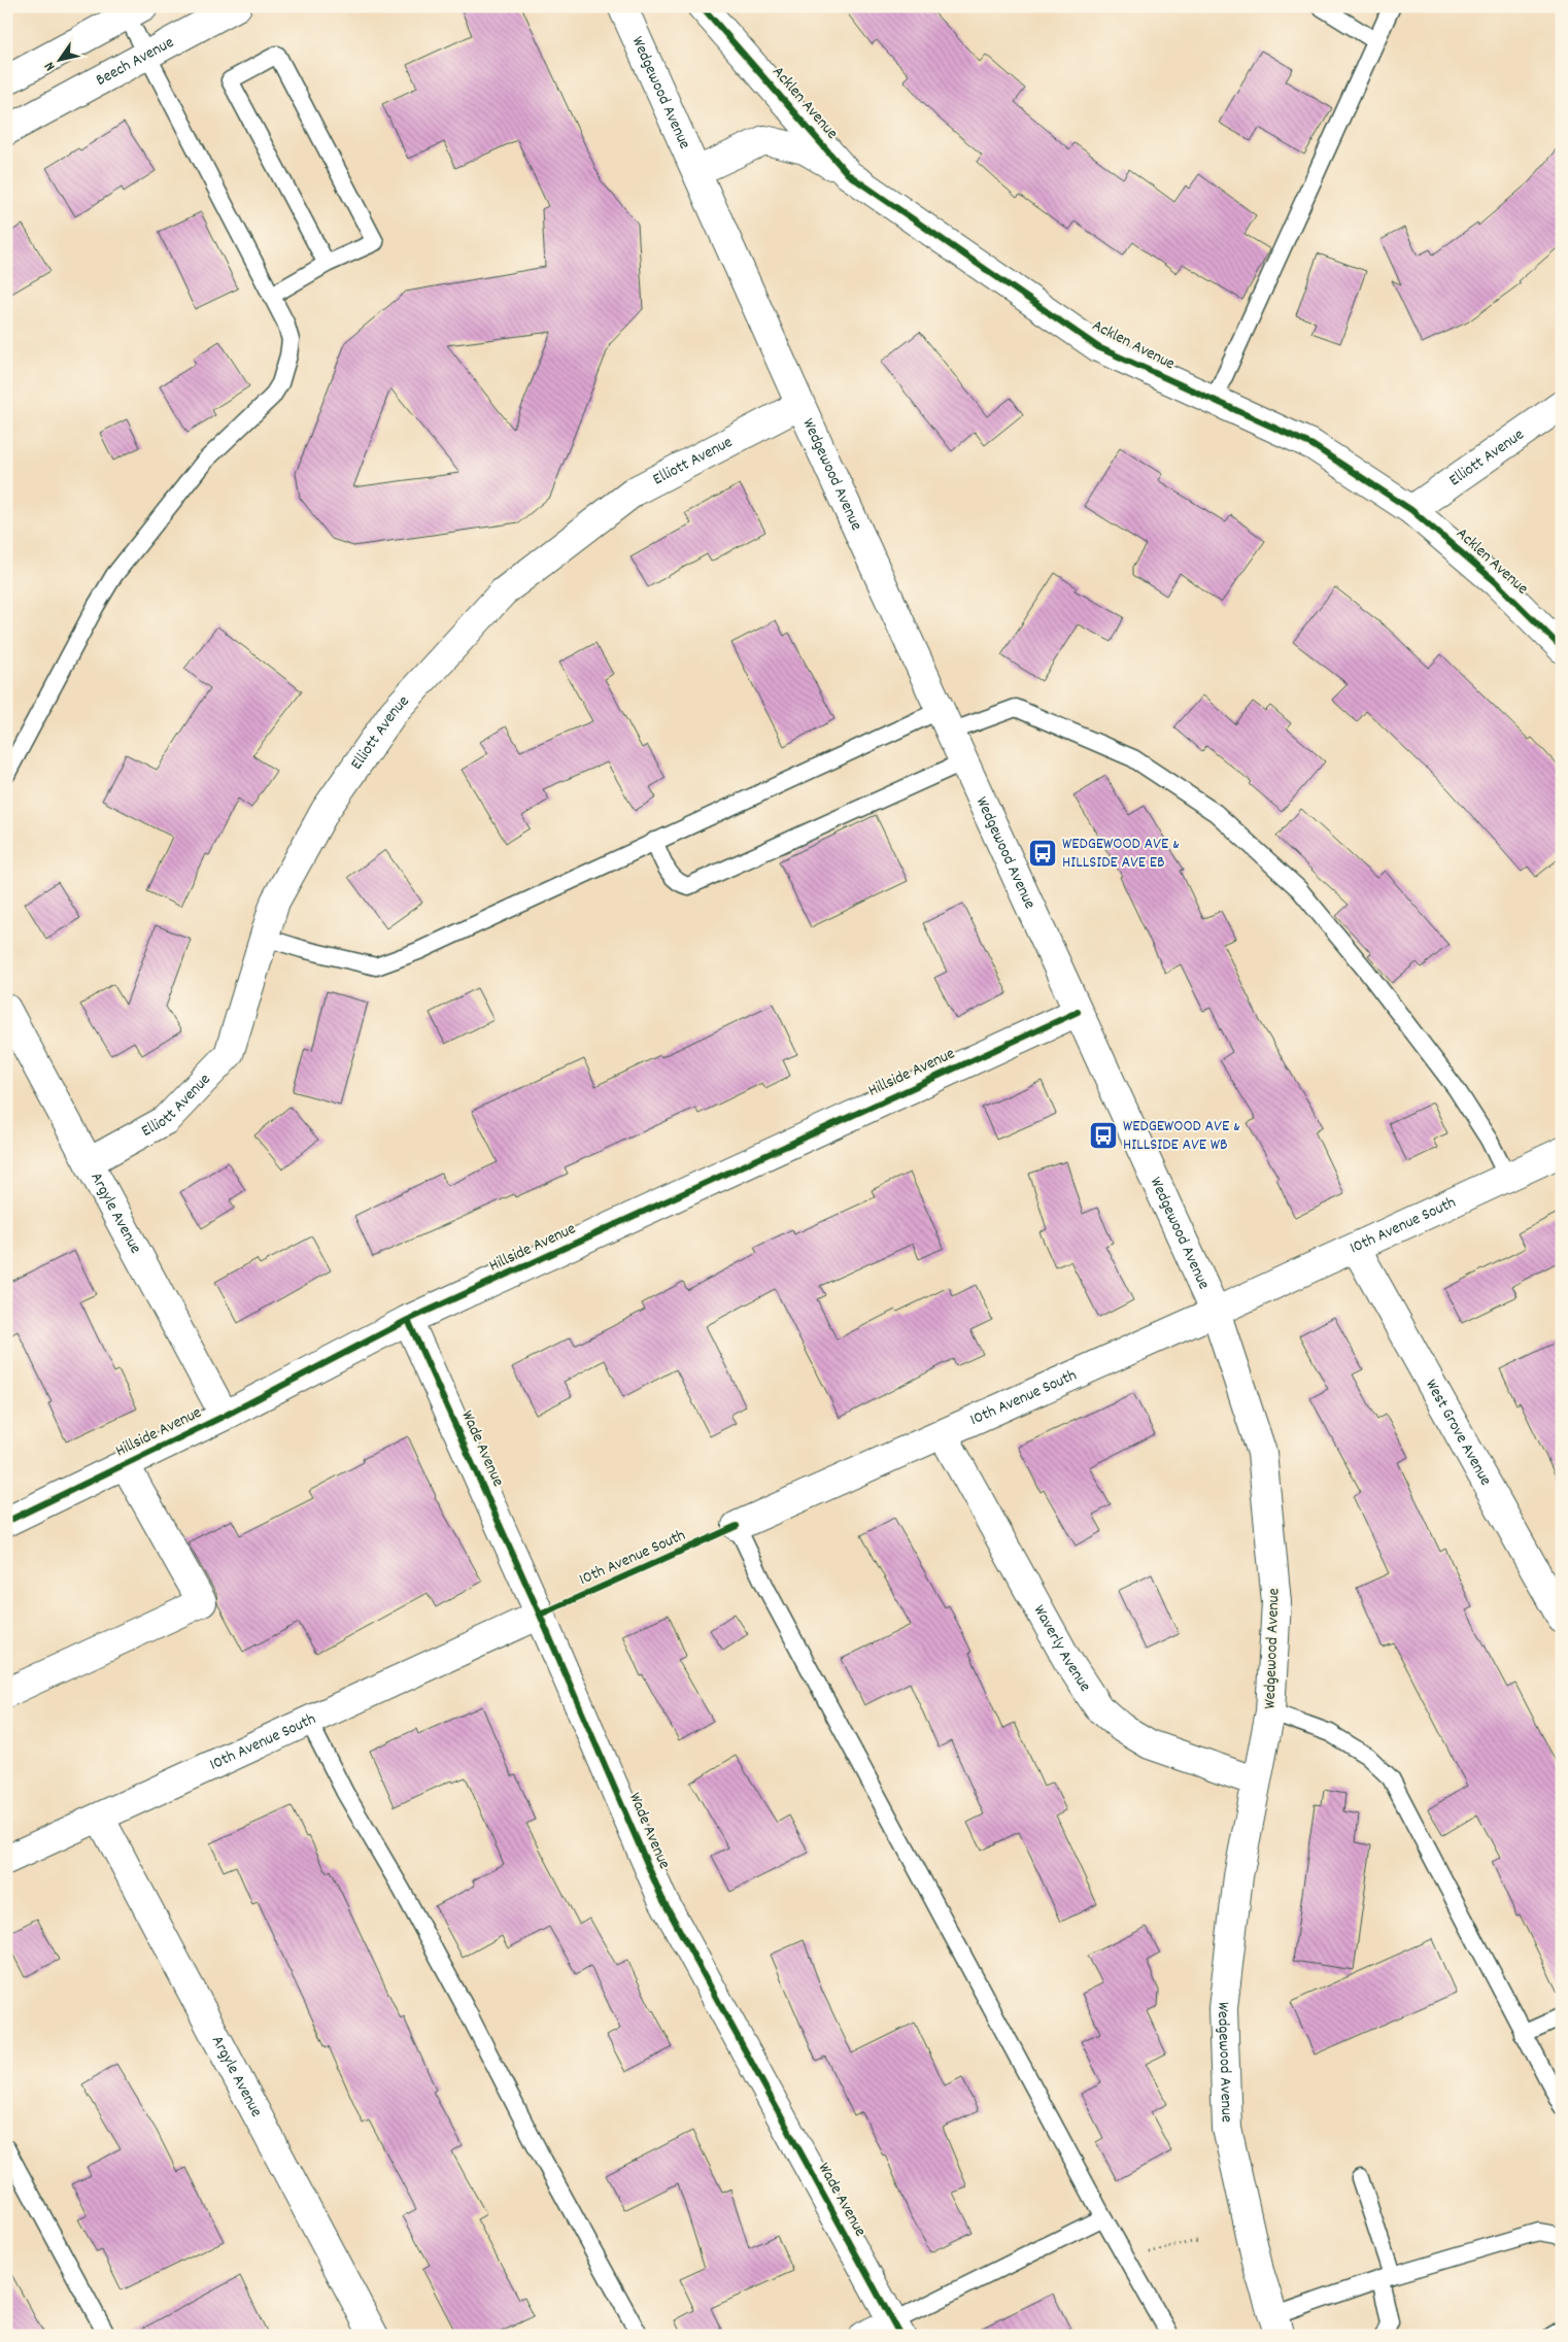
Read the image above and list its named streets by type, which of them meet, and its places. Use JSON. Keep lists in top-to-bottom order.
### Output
{
  "streets": {
    "street": [
      "Beech Avenue",
      "Wedgewood Avenue",
      "Acklen Avenue",
      "Elliott Avenue",
      "Hillside Avenue",
      "Argyle Avenue",
      "10th Avenue South",
      "West Grove Avenue",
      "Wade Avenue",
      "Waverly Avenue"
    ]
  },
  "crossings": [
    ["Wedgewood Avenue", "Elliott Avenue"],
    ["Wedgewood Avenue", "Hillside Avenue"],
    ["Wedgewood Avenue", "10th Avenue South"],
    ["Wedgewood Avenue", "Waverly Avenue"],
    ["Acklen Avenue", "Elliott Avenue"],
    ["Elliott Avenue", "Argyle Avenue"],
    ["Hillside Avenue", "Argyle Avenue"],
    ["Hillside Avenue", "Wade Avenue"],
    ["Argyle Avenue", "10th Avenue South"],
    ["10th Avenue South", "West Grove Avenue"],
    ["10th Avenue South", "Wade Avenue"],
    ["10th Avenue South", "Waverly Avenue"]
  ],
  "places": {
    "bus stop": ["WEDGEWOOD AVE & HILLSIDE AVE EB", "WEDGEWOOD AVE & HILLSIDE AVE WB"]
  },
  "north": "bottom left"
}
